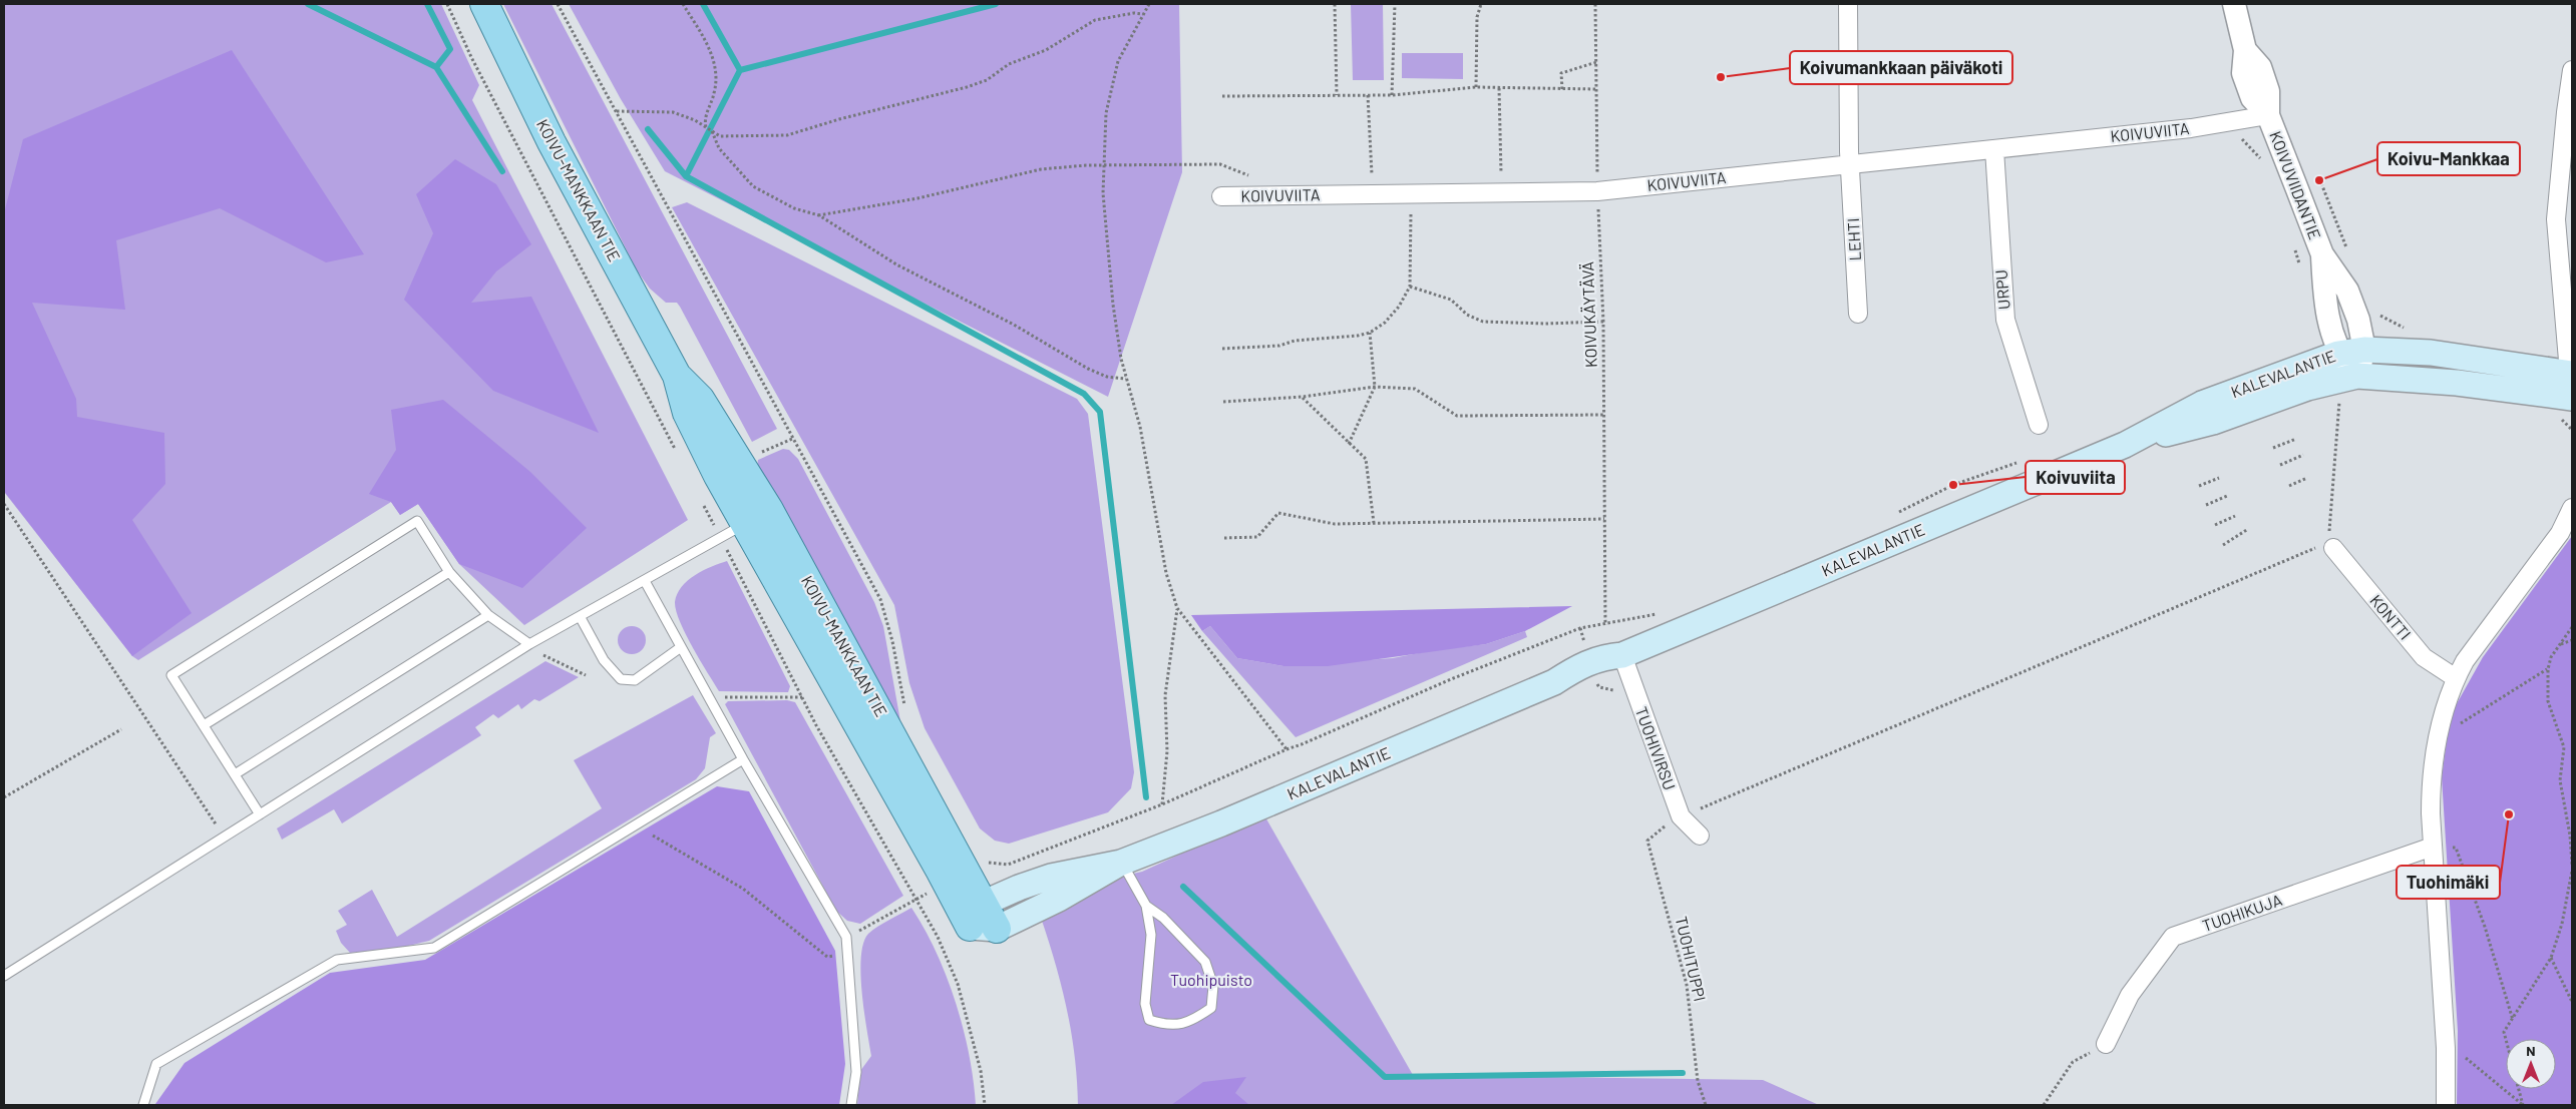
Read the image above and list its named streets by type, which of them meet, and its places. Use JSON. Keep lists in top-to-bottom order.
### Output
{
  "streets": {
    "main road": ["KOIVU-MANKKAAN TIE", "KALEVALANTIE"],
    "street": [
      "KOIVUVIITA",
      "KOIVUVIIDANTIE",
      "LEHTI",
      "URPU",
      "KONTTI",
      "TUOHIVIRSU",
      "TUOHIKUJA"
    ],
    "path": ["KOIVUKÄYTÄVÄ", "TUOHITUPPI"]
  },
  "crossings": [
    ["KOIVUVIITA", "KOIVUVIIDANTIE"],
    ["KOIVUVIITA", "LEHTI"],
    ["KOIVUVIITA", "URPU"],
    ["KOIVUVIITA", "KOIVUKÄYTÄVÄ"],
    ["KOIVUVIIDANTIE", "KALEVALANTIE"],
    ["KOIVU-MANKKAAN TIE", "KALEVALANTIE"],
    ["KALEVALANTIE", "TUOHIVIRSU"]
  ],
  "parks": ["Tuohipuisto"],
  "places": [
    "Koivumankkaan päiväkoti",
    "Koivu-Mankkaa",
    "Koivuviita",
    "Tuohimäki"
  ],
  "north": "top"
}
